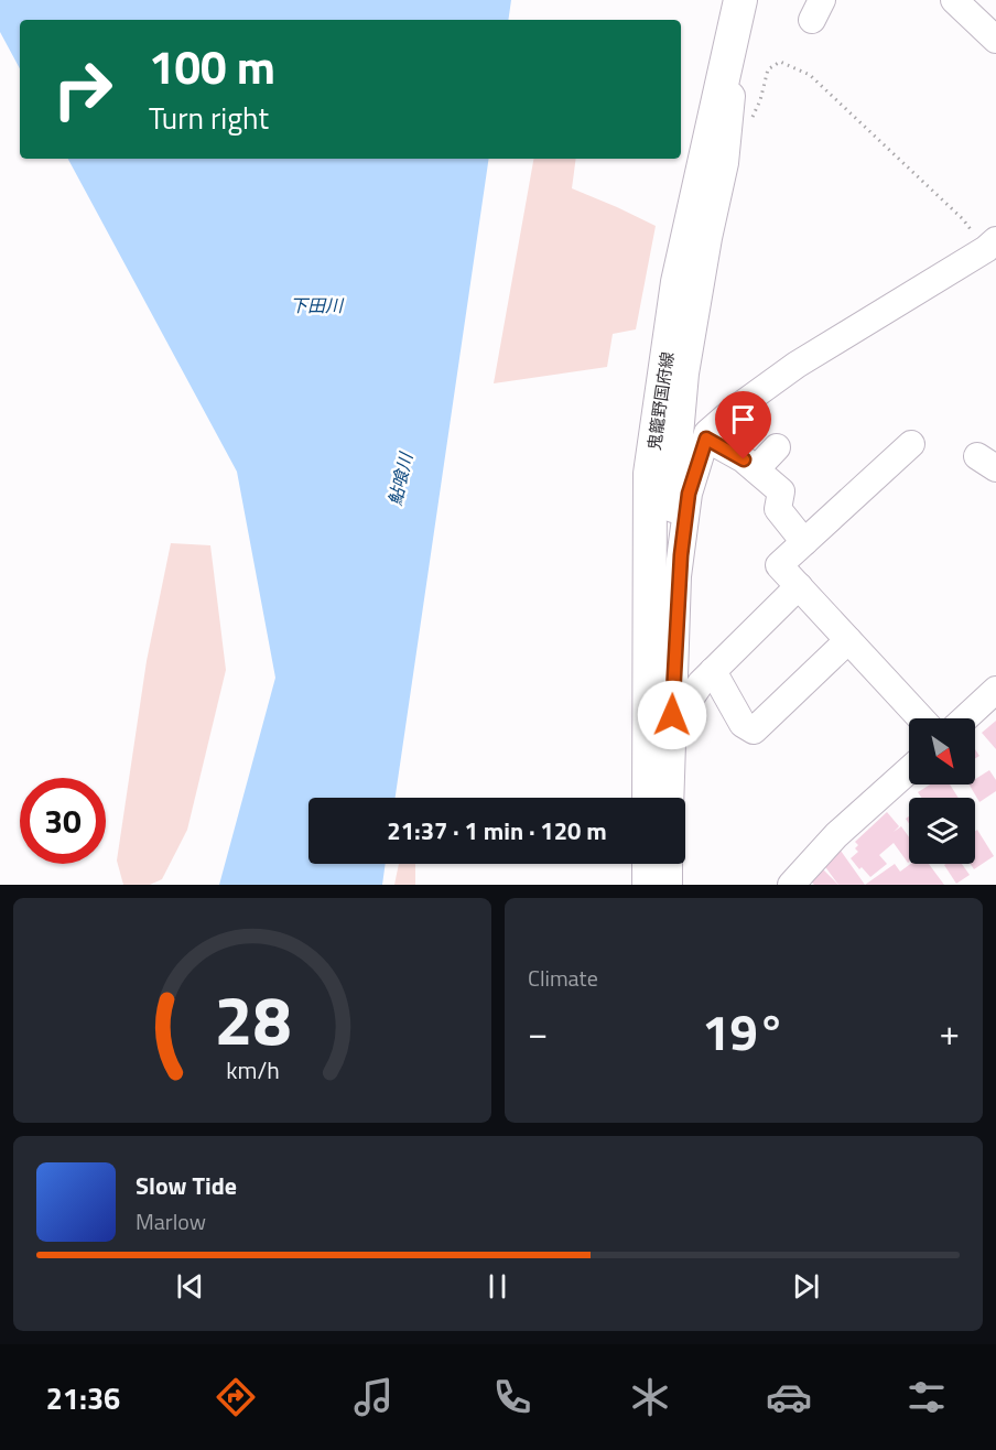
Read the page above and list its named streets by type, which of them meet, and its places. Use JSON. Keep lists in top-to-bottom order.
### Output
{
  "streets": {
    "main road": ["鬼籠野国府線"]
  },
  "water": ["下田川", "鮎喰川"],
  "north": "bottom right",
  "page": {
    "turn": ["100 m", "Turn right"],
    "limit": "30",
    "trip": "21:37 · 1 min · 120 m",
    "tile": "Climate",
    "heat": ["−", "19°", "+"],
    "song": ["Slow Tide", "Marlow"],
    "tabs": "21:36",
    "gauge": ["28", "km/h"]
  }
}
